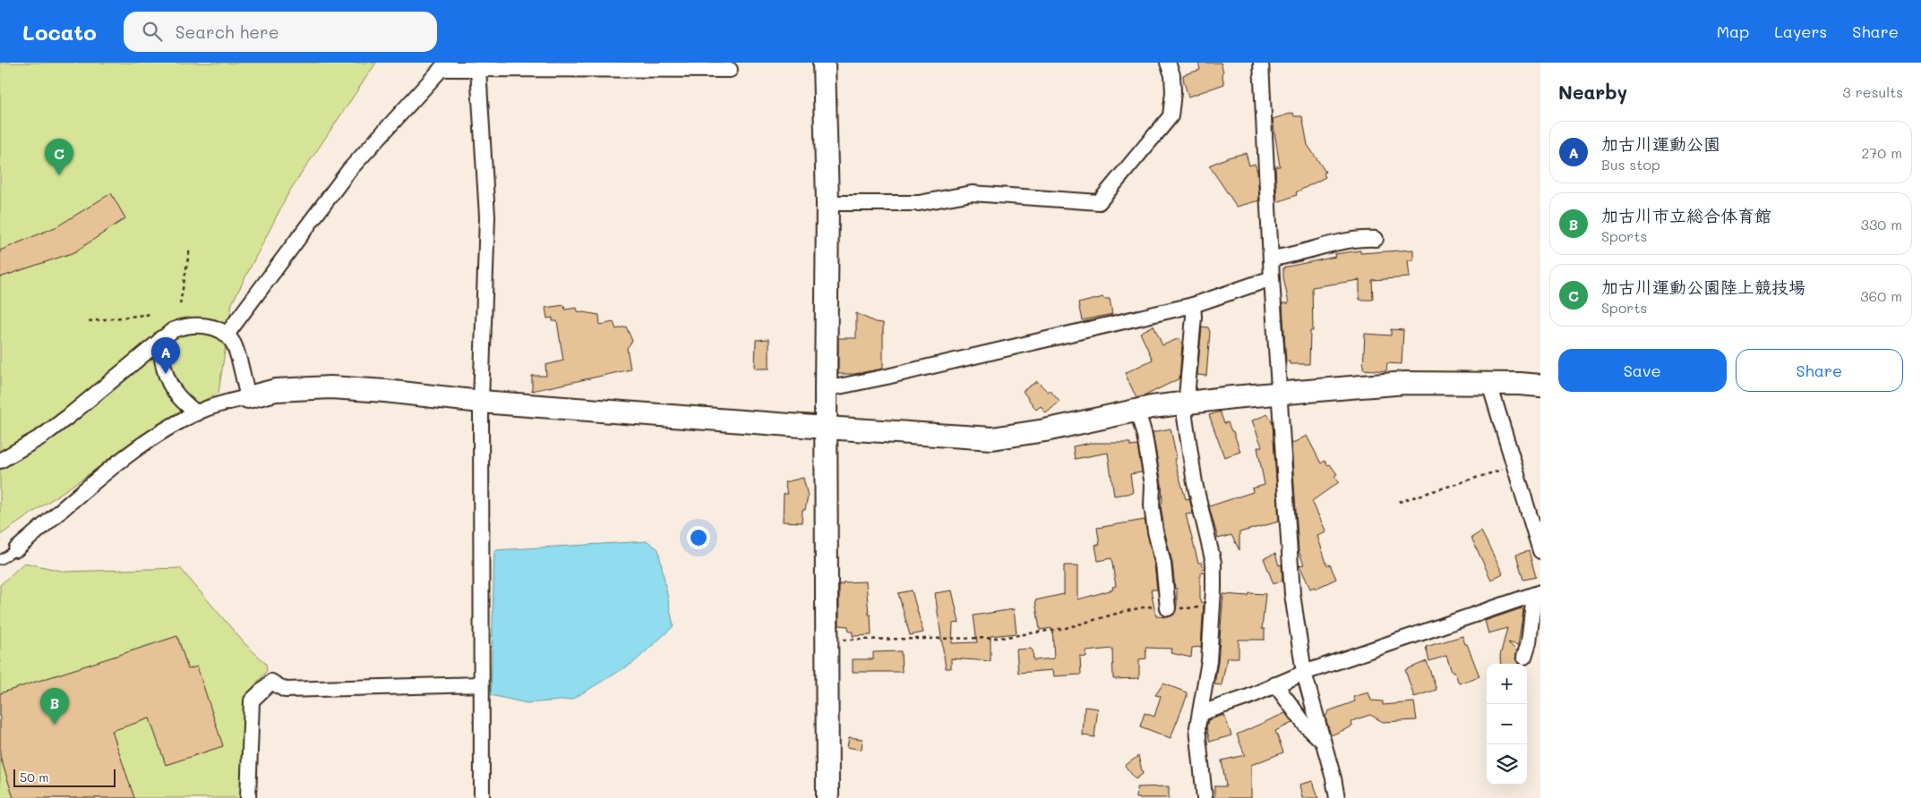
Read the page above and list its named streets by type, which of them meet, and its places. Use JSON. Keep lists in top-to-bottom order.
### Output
{
  "scale_bar": "50 m",
  "page": {
    "header": "Locato",
    "search": "Search here",
    "nav": ["Map", "Layers", "Share"],
    "heading": ["Nearby", "3 results"],
    "list": [
      {
        "mark": "A",
        "name": "加古川運動公園",
        "note": "Bus stop",
        "value": "270 m"
      },
      {
        "mark": "B",
        "name": "加古川市立総合体育館",
        "note": "Sports",
        "value": "330 m"
      },
      {
        "mark": "C",
        "name": "加古川運動公園陸上競技場",
        "note": "Sports",
        "value": "360 m"
      }
    ],
    "pins": ["C", "A", "B"],
    "buttons": ["Save", "Share"],
    "map_buttons": ["+", "−"],
    "scale": "50 m"
  }
}
